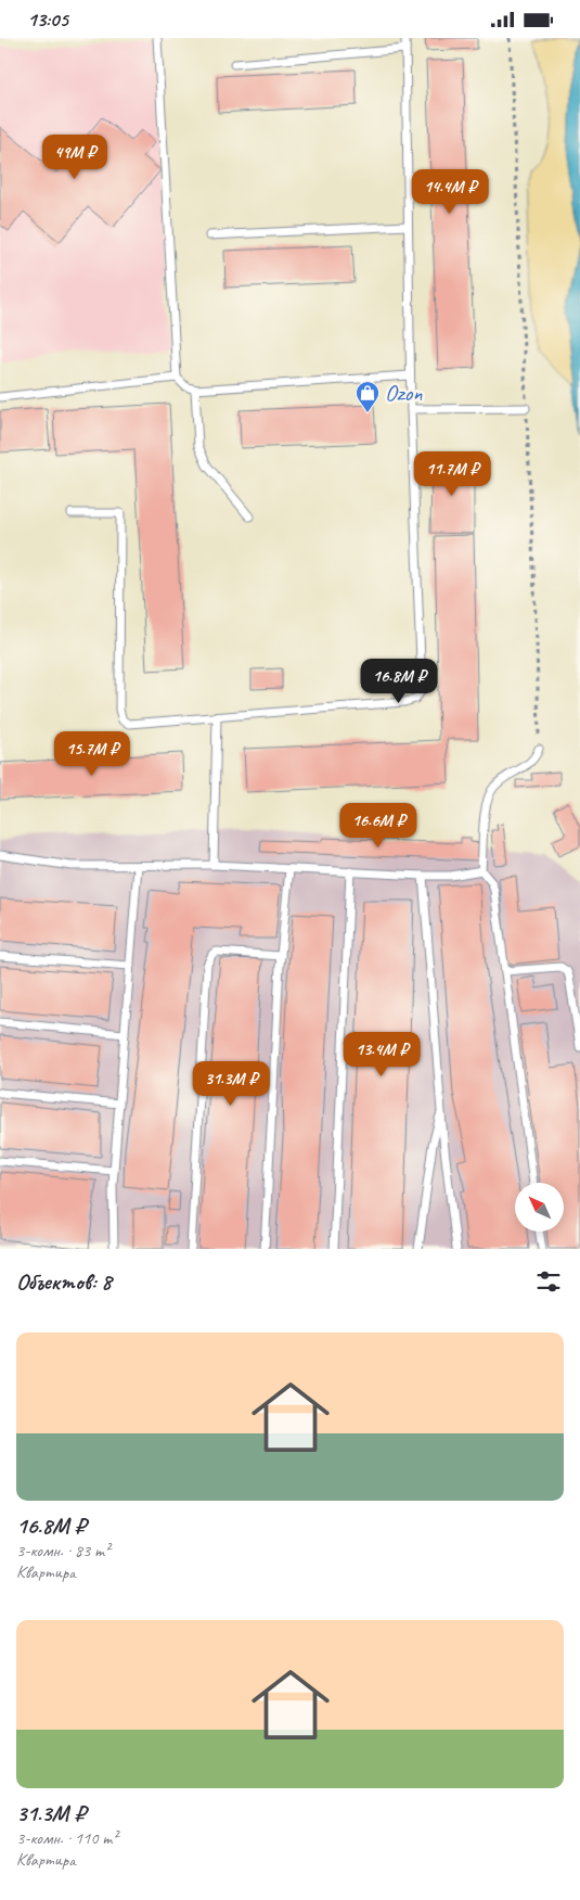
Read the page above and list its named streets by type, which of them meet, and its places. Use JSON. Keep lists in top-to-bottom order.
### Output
{
  "places": {
    "shop": ["Ozon"]
  },
  "north": "top left",
  "page": {
    "status": "13:05",
    "price": [
      "49M ₽",
      "14.4M ₽",
      "11.7M ₽",
      "16.8M ₽",
      "15.7M ₽",
      "16.6M ₽",
      "13.4M ₽",
      "31.3M ₽"
    ],
    "heading": "Объектов: 8",
    "list": [
      {
        "name": "16.8M ₽",
        "note": "3-комн. · 83 m² · Квартира"
      },
      {
        "name": "31.3M ₽",
        "note": "3-комн. · 110 m² · Квартира"
      }
    ]
  }
}
